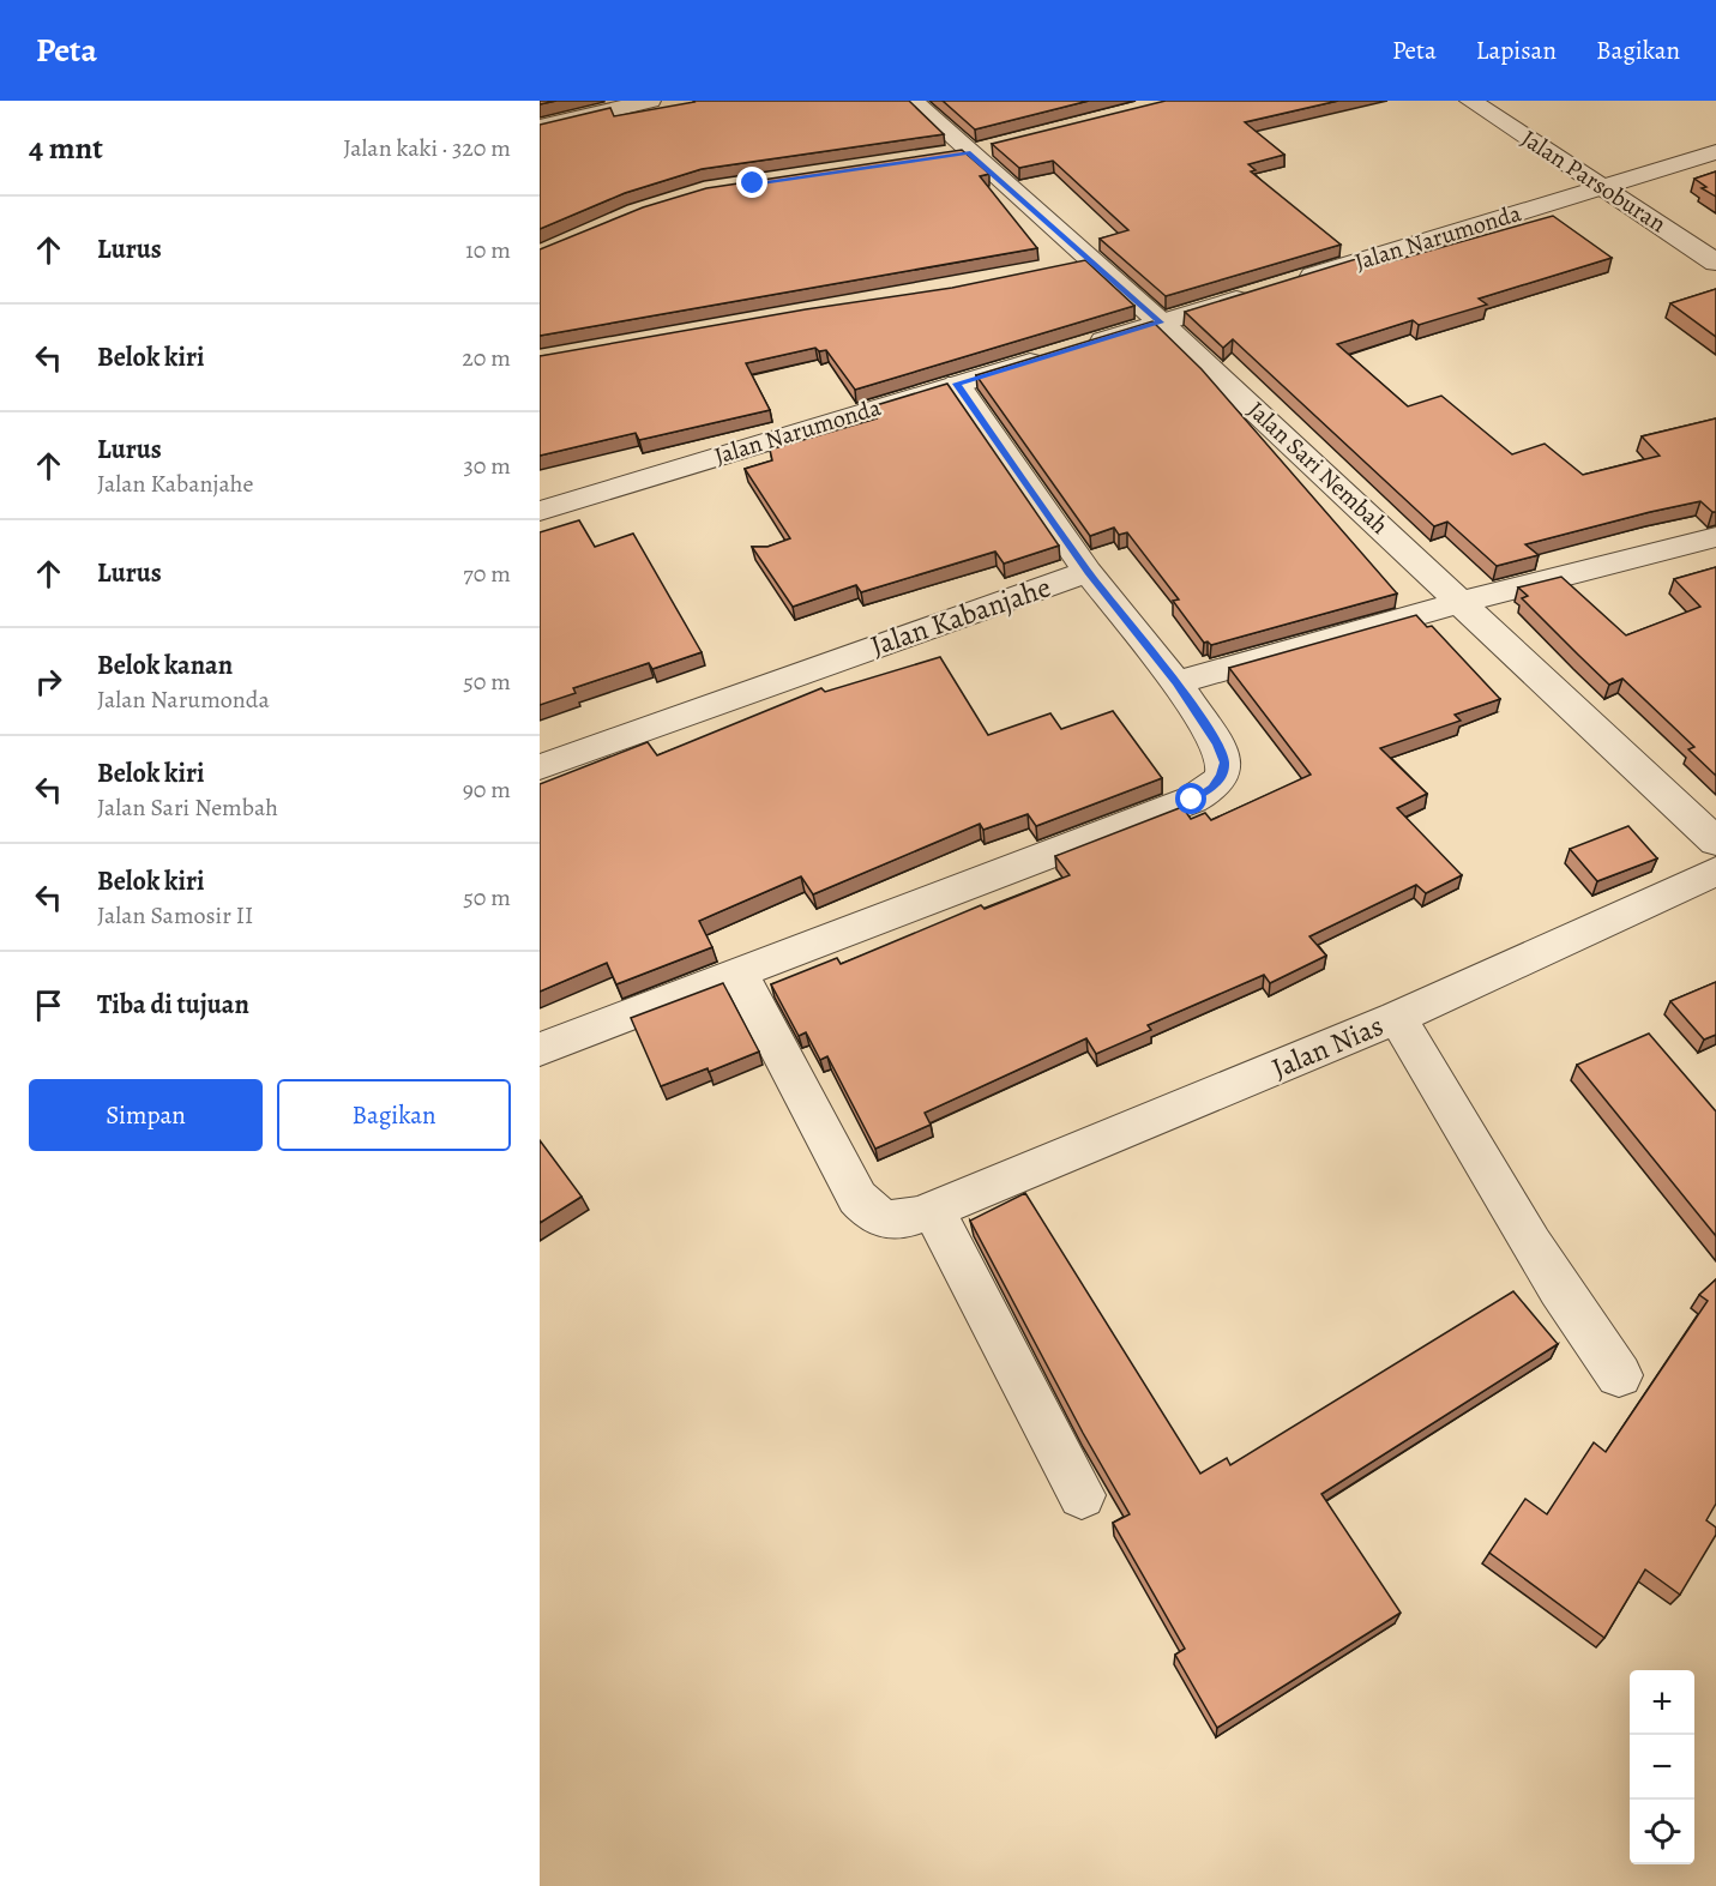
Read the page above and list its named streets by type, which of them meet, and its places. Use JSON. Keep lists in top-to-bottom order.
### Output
{
  "streets": {
    "street": [
      "Jalan Parsoburan",
      "Jalan Narumonda",
      "Jalan Sari Nembah",
      "Jalan Kabanjahe",
      "Jalan Nias"
    ]
  },
  "crossings": [
    ["Jalan Parsoburan", "Jalan Narumonda"],
    ["Jalan Narumonda", "Jalan Sari Nembah"],
    ["Jalan Kabanjahe", "Jalan Nias"]
  ],
  "page": {
    "header": "Peta",
    "nav": ["Peta", "Lapisan", "Bagikan"],
    "heading": ["4 mnt", "Jalan kaki · 320 m"],
    "list": [
      ["Lurus", "10 m"],
      ["Belok kiri", "20 m"],
      ["Lurus", "Jalan Kabanjahe", "30 m"],
      ["Lurus", "70 m"],
      ["Belok kanan", "Jalan Narumonda", "50 m"],
      ["Belok kiri", "Jalan Sari Nembah", "90 m"],
      ["Belok kiri", "Jalan Samosir II", "50 m"],
      "Tiba di tujuan"
    ],
    "buttons": ["Simpan", "Bagikan"],
    "map_buttons": ["+", "−"]
  }
}
